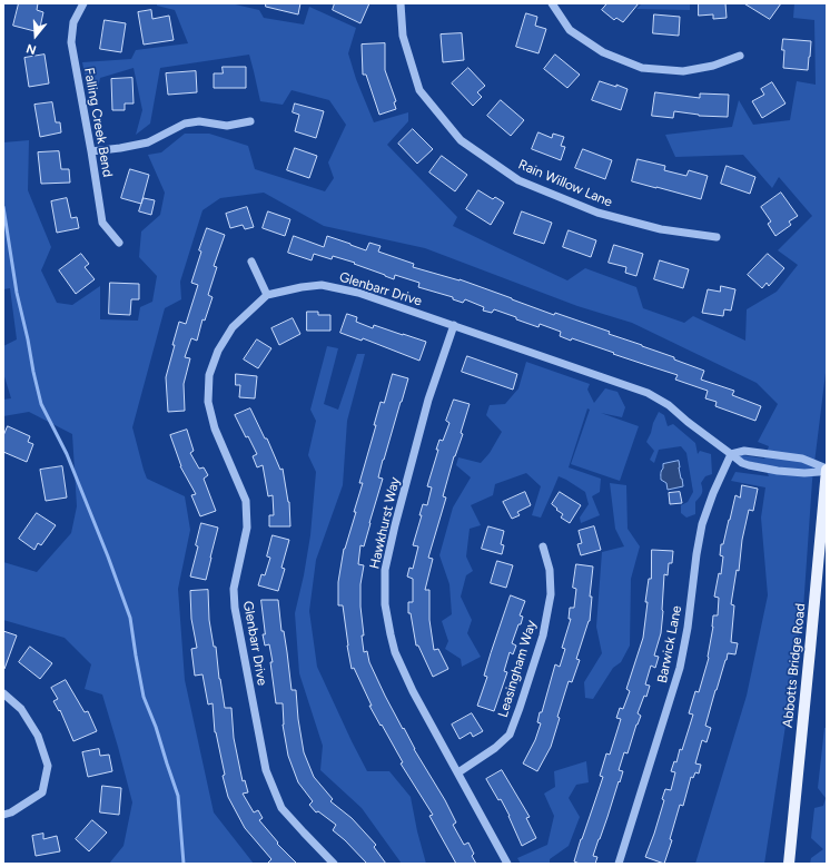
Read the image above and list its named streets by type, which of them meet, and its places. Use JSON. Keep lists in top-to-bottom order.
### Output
{
  "streets": {
    "main road": ["Abbotts Bridge Road"],
    "street": [
      "Falling Creek Bend",
      "Rain Willow Lane",
      "Glenbarr Drive",
      "Hawkhurst Way",
      "Barwick Lane",
      "Leasingham Way"
    ]
  },
  "crossings": [
    ["Glenbarr Drive", "Hawkhurst Way"],
    ["Glenbarr Drive", "Barwick Lane"],
    ["Glenbarr Drive", "Abbotts Bridge Road"],
    ["Hawkhurst Way", "Leasingham Way"]
  ],
  "north": "bottom"
}
